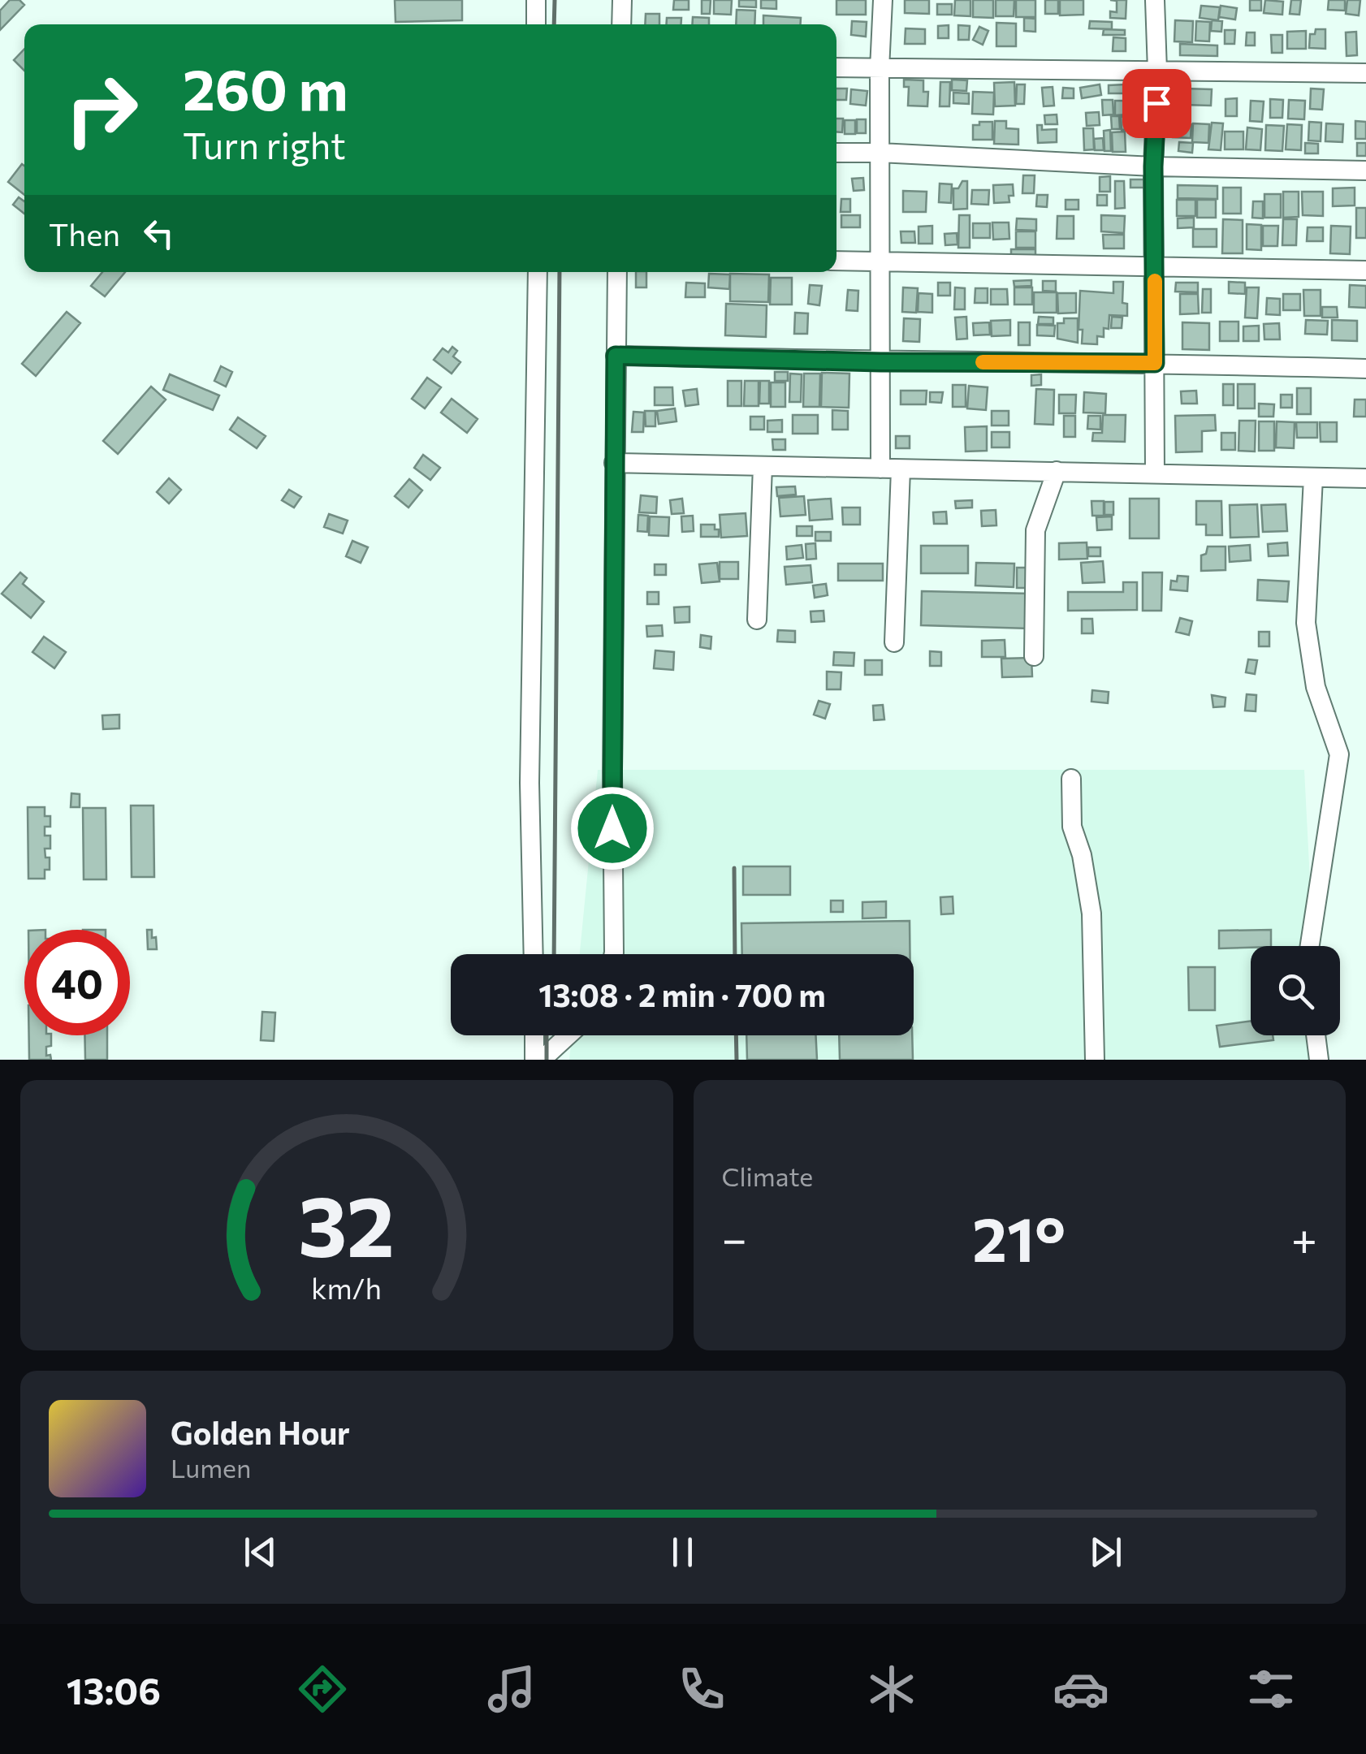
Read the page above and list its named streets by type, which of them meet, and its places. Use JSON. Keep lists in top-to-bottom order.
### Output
{
  "page": {
    "turn": ["260 m", "Turn right"],
    "then": "Then",
    "limit": "40",
    "trip": "13:08 · 2 min · 700 m",
    "tile": "Climate",
    "heat": ["−", "21°", "+"],
    "song": ["Golden Hour", "Lumen"],
    "tabs": "13:06",
    "gauge": ["32", "km/h"]
  }
}
